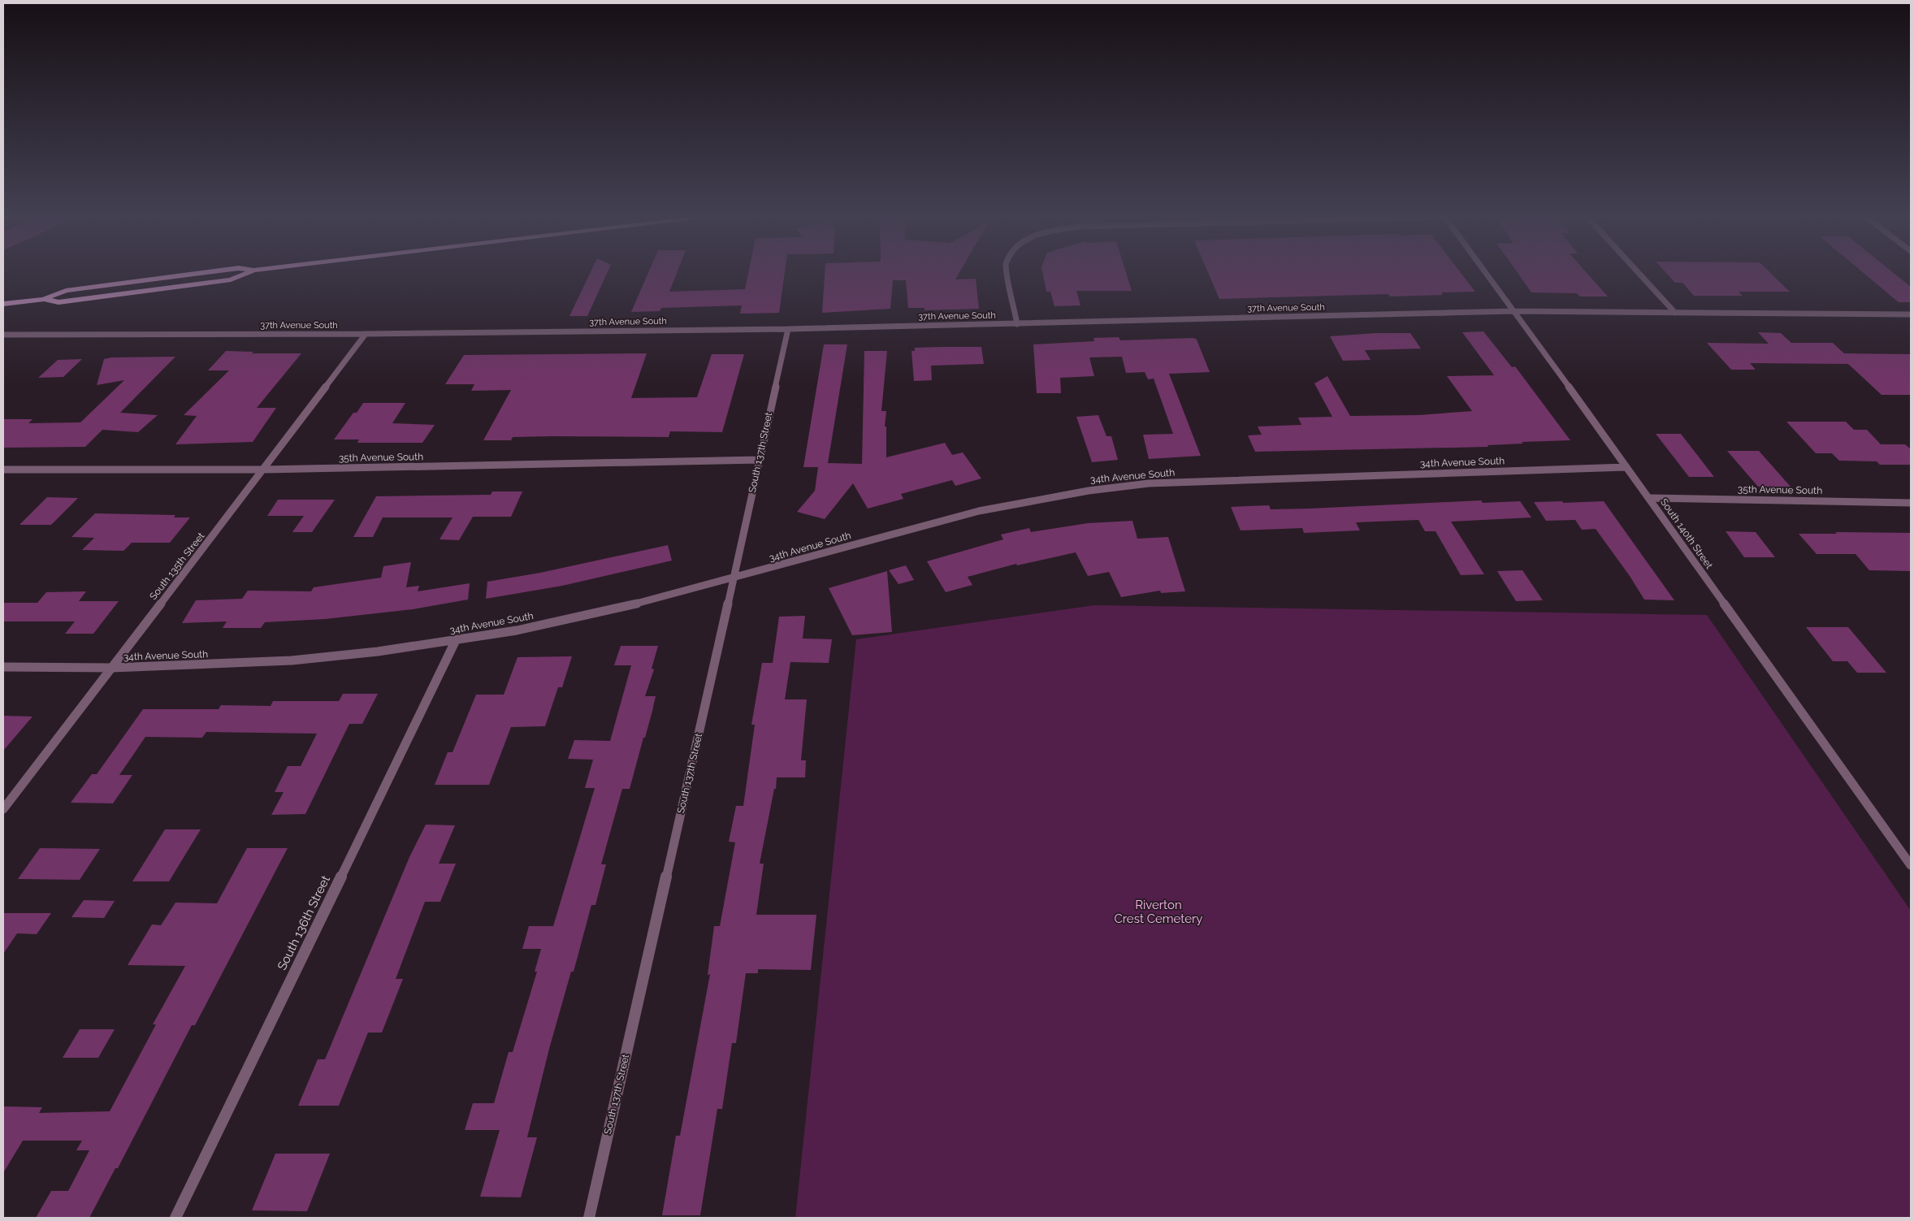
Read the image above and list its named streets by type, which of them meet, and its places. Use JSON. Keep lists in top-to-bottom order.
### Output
{
  "streets": {
    "street": [
      "37th Avenue South",
      "South 137th Street",
      "35th Avenue South",
      "34th Avenue South",
      "South 140th Street",
      "South 135th Street",
      "South 136th Street"
    ]
  },
  "crossings": [
    ["37th Avenue South", "South 137th Street"],
    ["37th Avenue South", "South 140th Street"],
    ["37th Avenue South", "South 135th Street"],
    ["South 137th Street", "35th Avenue South"],
    ["South 137th Street", "34th Avenue South"],
    ["35th Avenue South", "South 140th Street"],
    ["35th Avenue South", "South 135th Street"],
    ["34th Avenue South", "South 140th Street"],
    ["34th Avenue South", "South 135th Street"],
    ["34th Avenue South", "South 136th Street"]
  ],
  "parks": ["Riverton Crest Cemetery"]
}
